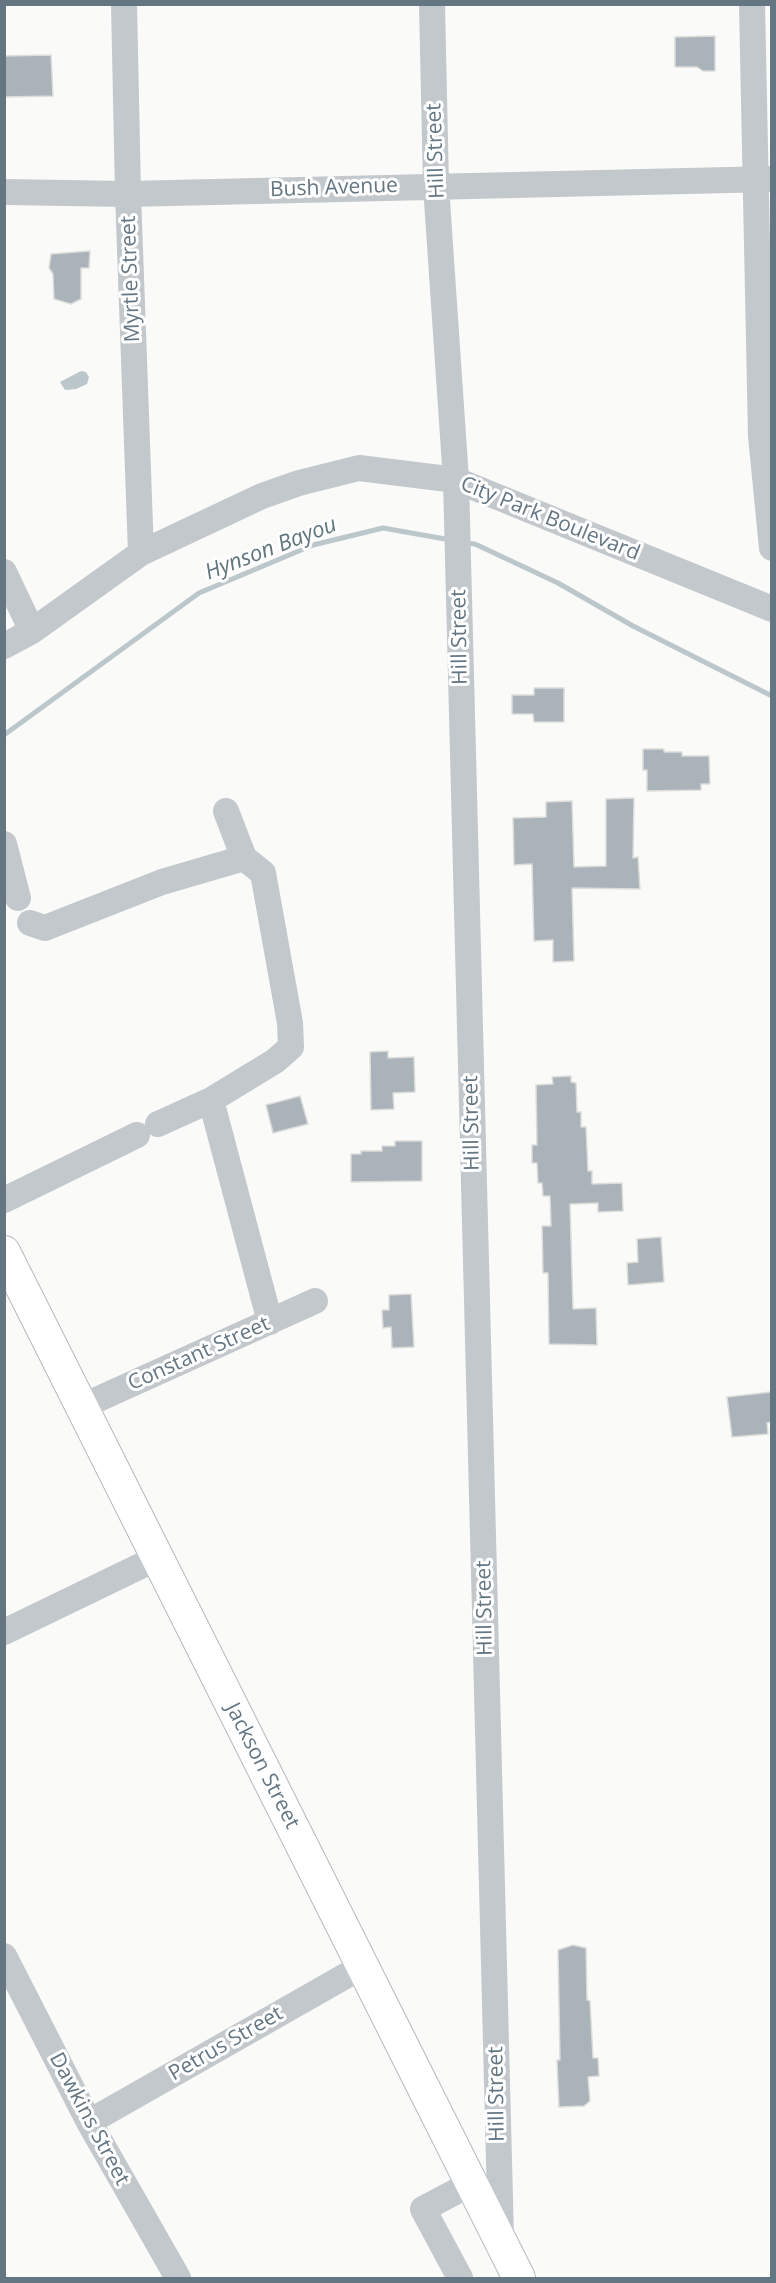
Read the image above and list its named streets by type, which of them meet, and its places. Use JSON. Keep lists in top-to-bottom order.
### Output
{
  "streets": {
    "main road": ["Jackson Street"],
    "street": [
      "Hill Street",
      "Bush Avenue",
      "Myrtle Street",
      "City Park Boulevard",
      "Constant Street",
      "Petrus Street",
      "Dawkins Street"
    ]
  },
  "crossings": [
    ["Hill Street", "Bush Avenue"],
    ["Hill Street", "City Park Boulevard"],
    ["Hill Street", "Jackson Street"],
    ["Bush Avenue", "Myrtle Street"],
    ["Myrtle Street", "City Park Boulevard"],
    ["Constant Street", "Jackson Street"],
    ["Jackson Street", "Petrus Street"],
    ["Petrus Street", "Dawkins Street"]
  ],
  "water": ["Hynson Bayou"]
}
